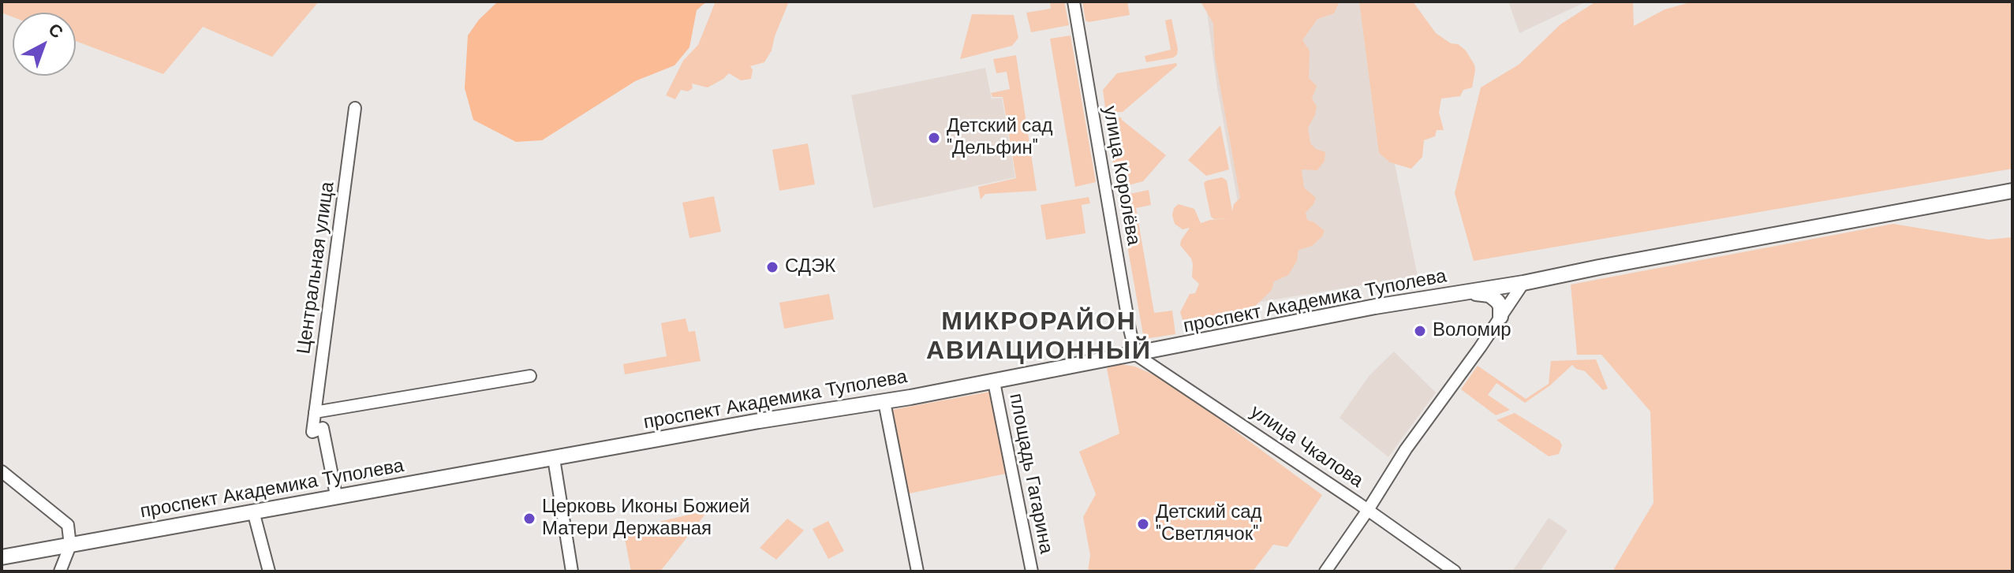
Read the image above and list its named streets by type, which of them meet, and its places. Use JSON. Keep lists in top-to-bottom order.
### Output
{
  "streets": {
    "main road": ["проспект Академика Туполева"],
    "street": [
      "улица Королёва",
      "Центральная улица",
      "улица Чкалова",
      "площадь Гагарина"
    ]
  },
  "crossings": [
    ["улица Королёва", "проспект Академика Туполева"],
    ["улица Королёва", "улица Чкалова"],
    ["Центральная улица", "проспект Академика Туполева"],
    ["проспект Академика Туполева", "улица Чкалова"],
    ["проспект Академика Туполева", "площадь Гагарина"]
  ],
  "districts": ["МИКРОРАЙОН АВИАЦИОННЫЙ"],
  "places": [
    "Детский сад \"Дельфин\"",
    "СДЭК",
    "Воломир",
    "Церковь Иконы Божией Матери Державная",
    "Детский сад \"Светлячок\""
  ],
  "north": "top right"
}
